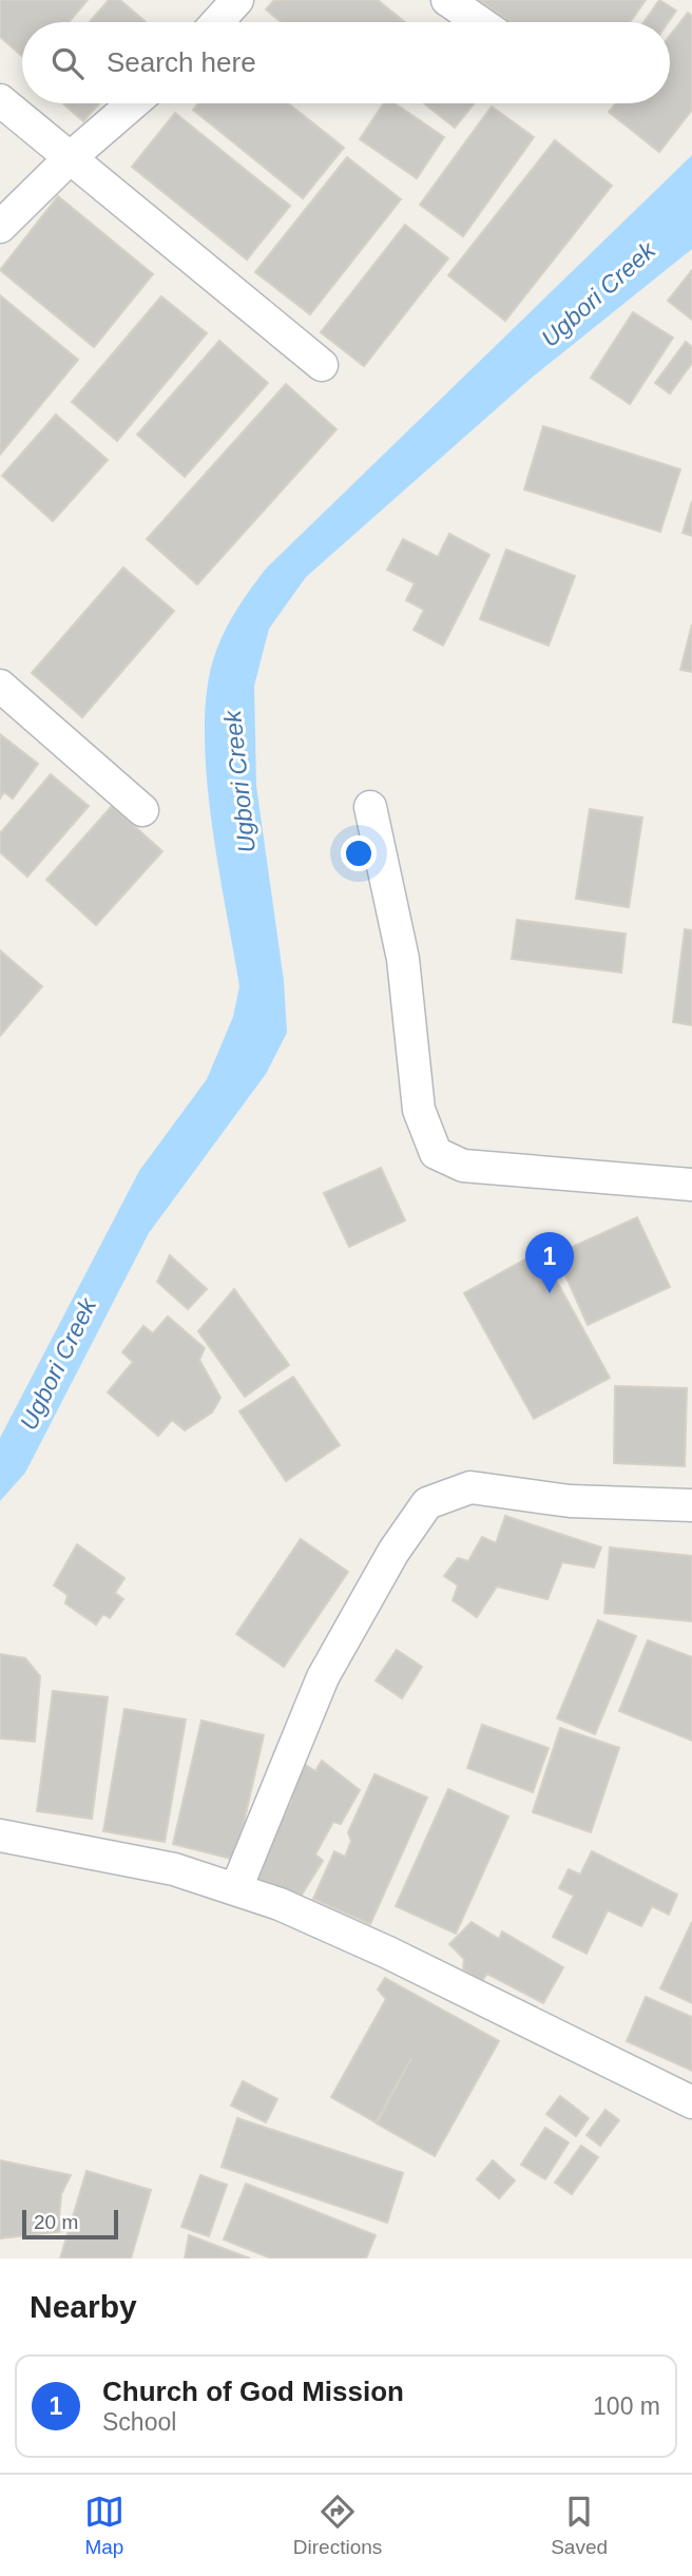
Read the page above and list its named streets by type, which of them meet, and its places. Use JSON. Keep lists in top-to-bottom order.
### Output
{
  "water": ["Ugbori Creek"],
  "scale_bar": "20 m",
  "page": {
    "search": "Search here",
    "pins": "1",
    "scale": "20 m",
    "heading": "Nearby",
    "list": [
      {
        "mark": "1",
        "name": "Church of God Mission",
        "note": "School",
        "value": "100 m"
      }
    ],
    "nav": ["Map", "Directions", "Saved"]
  }
}
